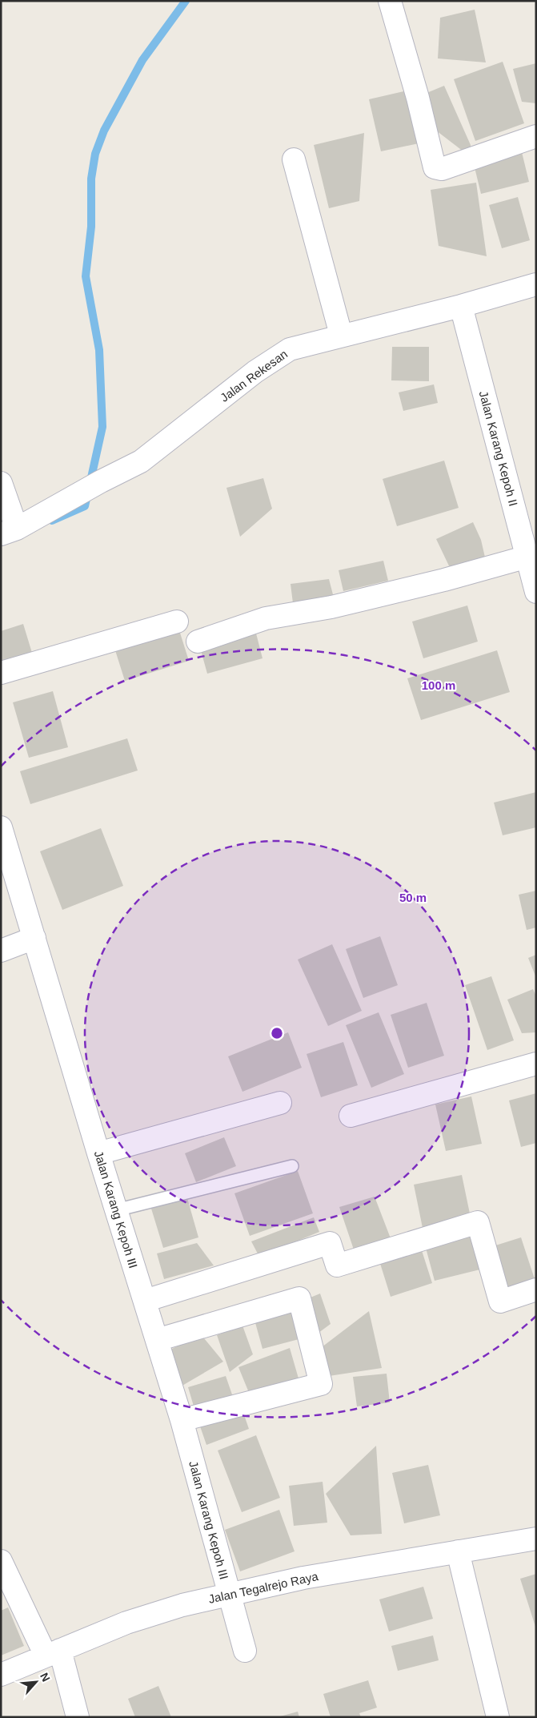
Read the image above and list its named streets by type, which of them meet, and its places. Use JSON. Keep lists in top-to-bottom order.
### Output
{
  "streets": {
    "street": [
      "Jalan Rekesan",
      "Jalan Karang Kepoh II",
      "Jalan Karang Kepoh III",
      "Jalan Tegalrejo Raya"
    ]
  },
  "crossings": [
    ["Jalan Rekesan", "Jalan Karang Kepoh II"],
    ["Jalan Karang Kepoh III", "Jalan Tegalrejo Raya"]
  ],
  "north": "top right",
  "rings": ["100 m", "50 m"]
}
